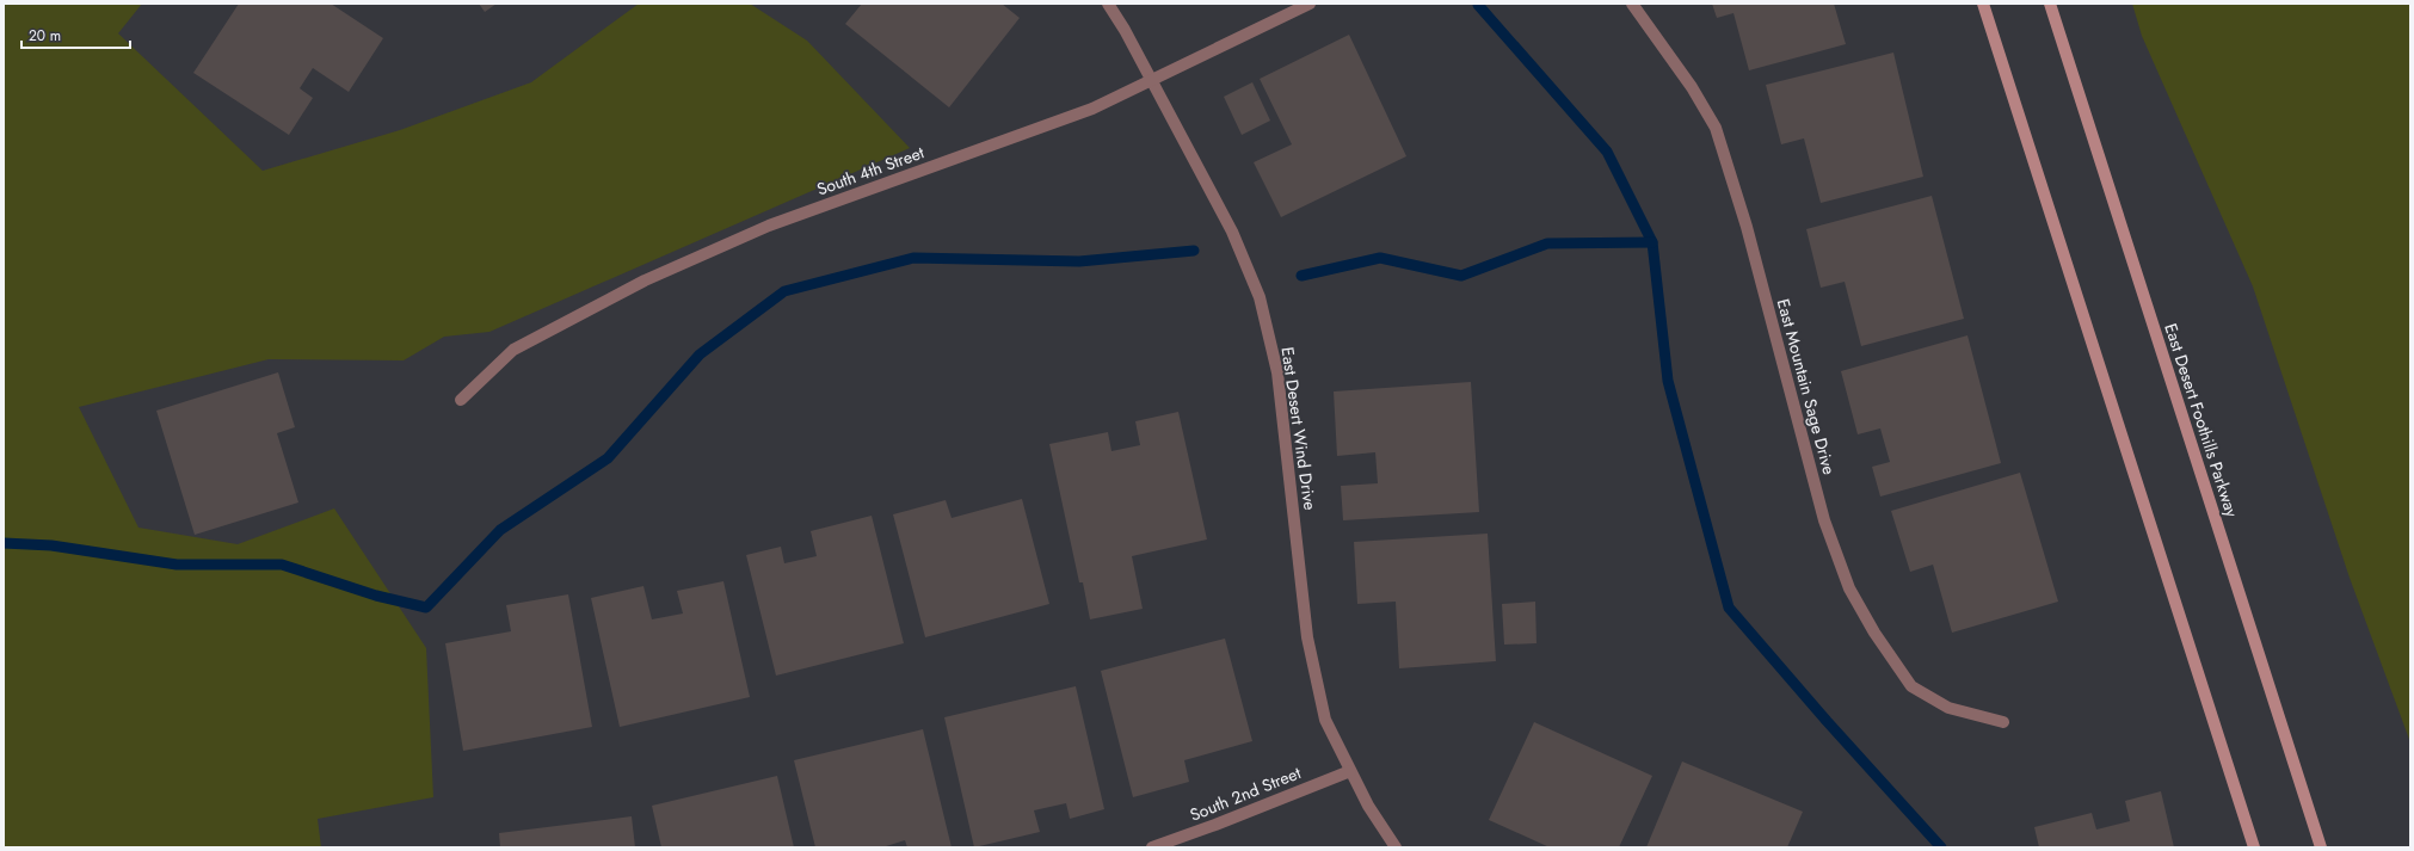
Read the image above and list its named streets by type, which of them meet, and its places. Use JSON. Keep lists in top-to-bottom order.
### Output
{
  "streets": {
    "street": [
      "South 4th Street",
      "East Mountain Sage Drive",
      "East Desert Foothills Parkway",
      "East Desert Wind Drive",
      "South 2nd Street"
    ]
  },
  "crossings": [
    ["South 4th Street", "East Desert Wind Drive"],
    ["East Desert Wind Drive", "South 2nd Street"]
  ],
  "scale_bar": "20 m"
}
